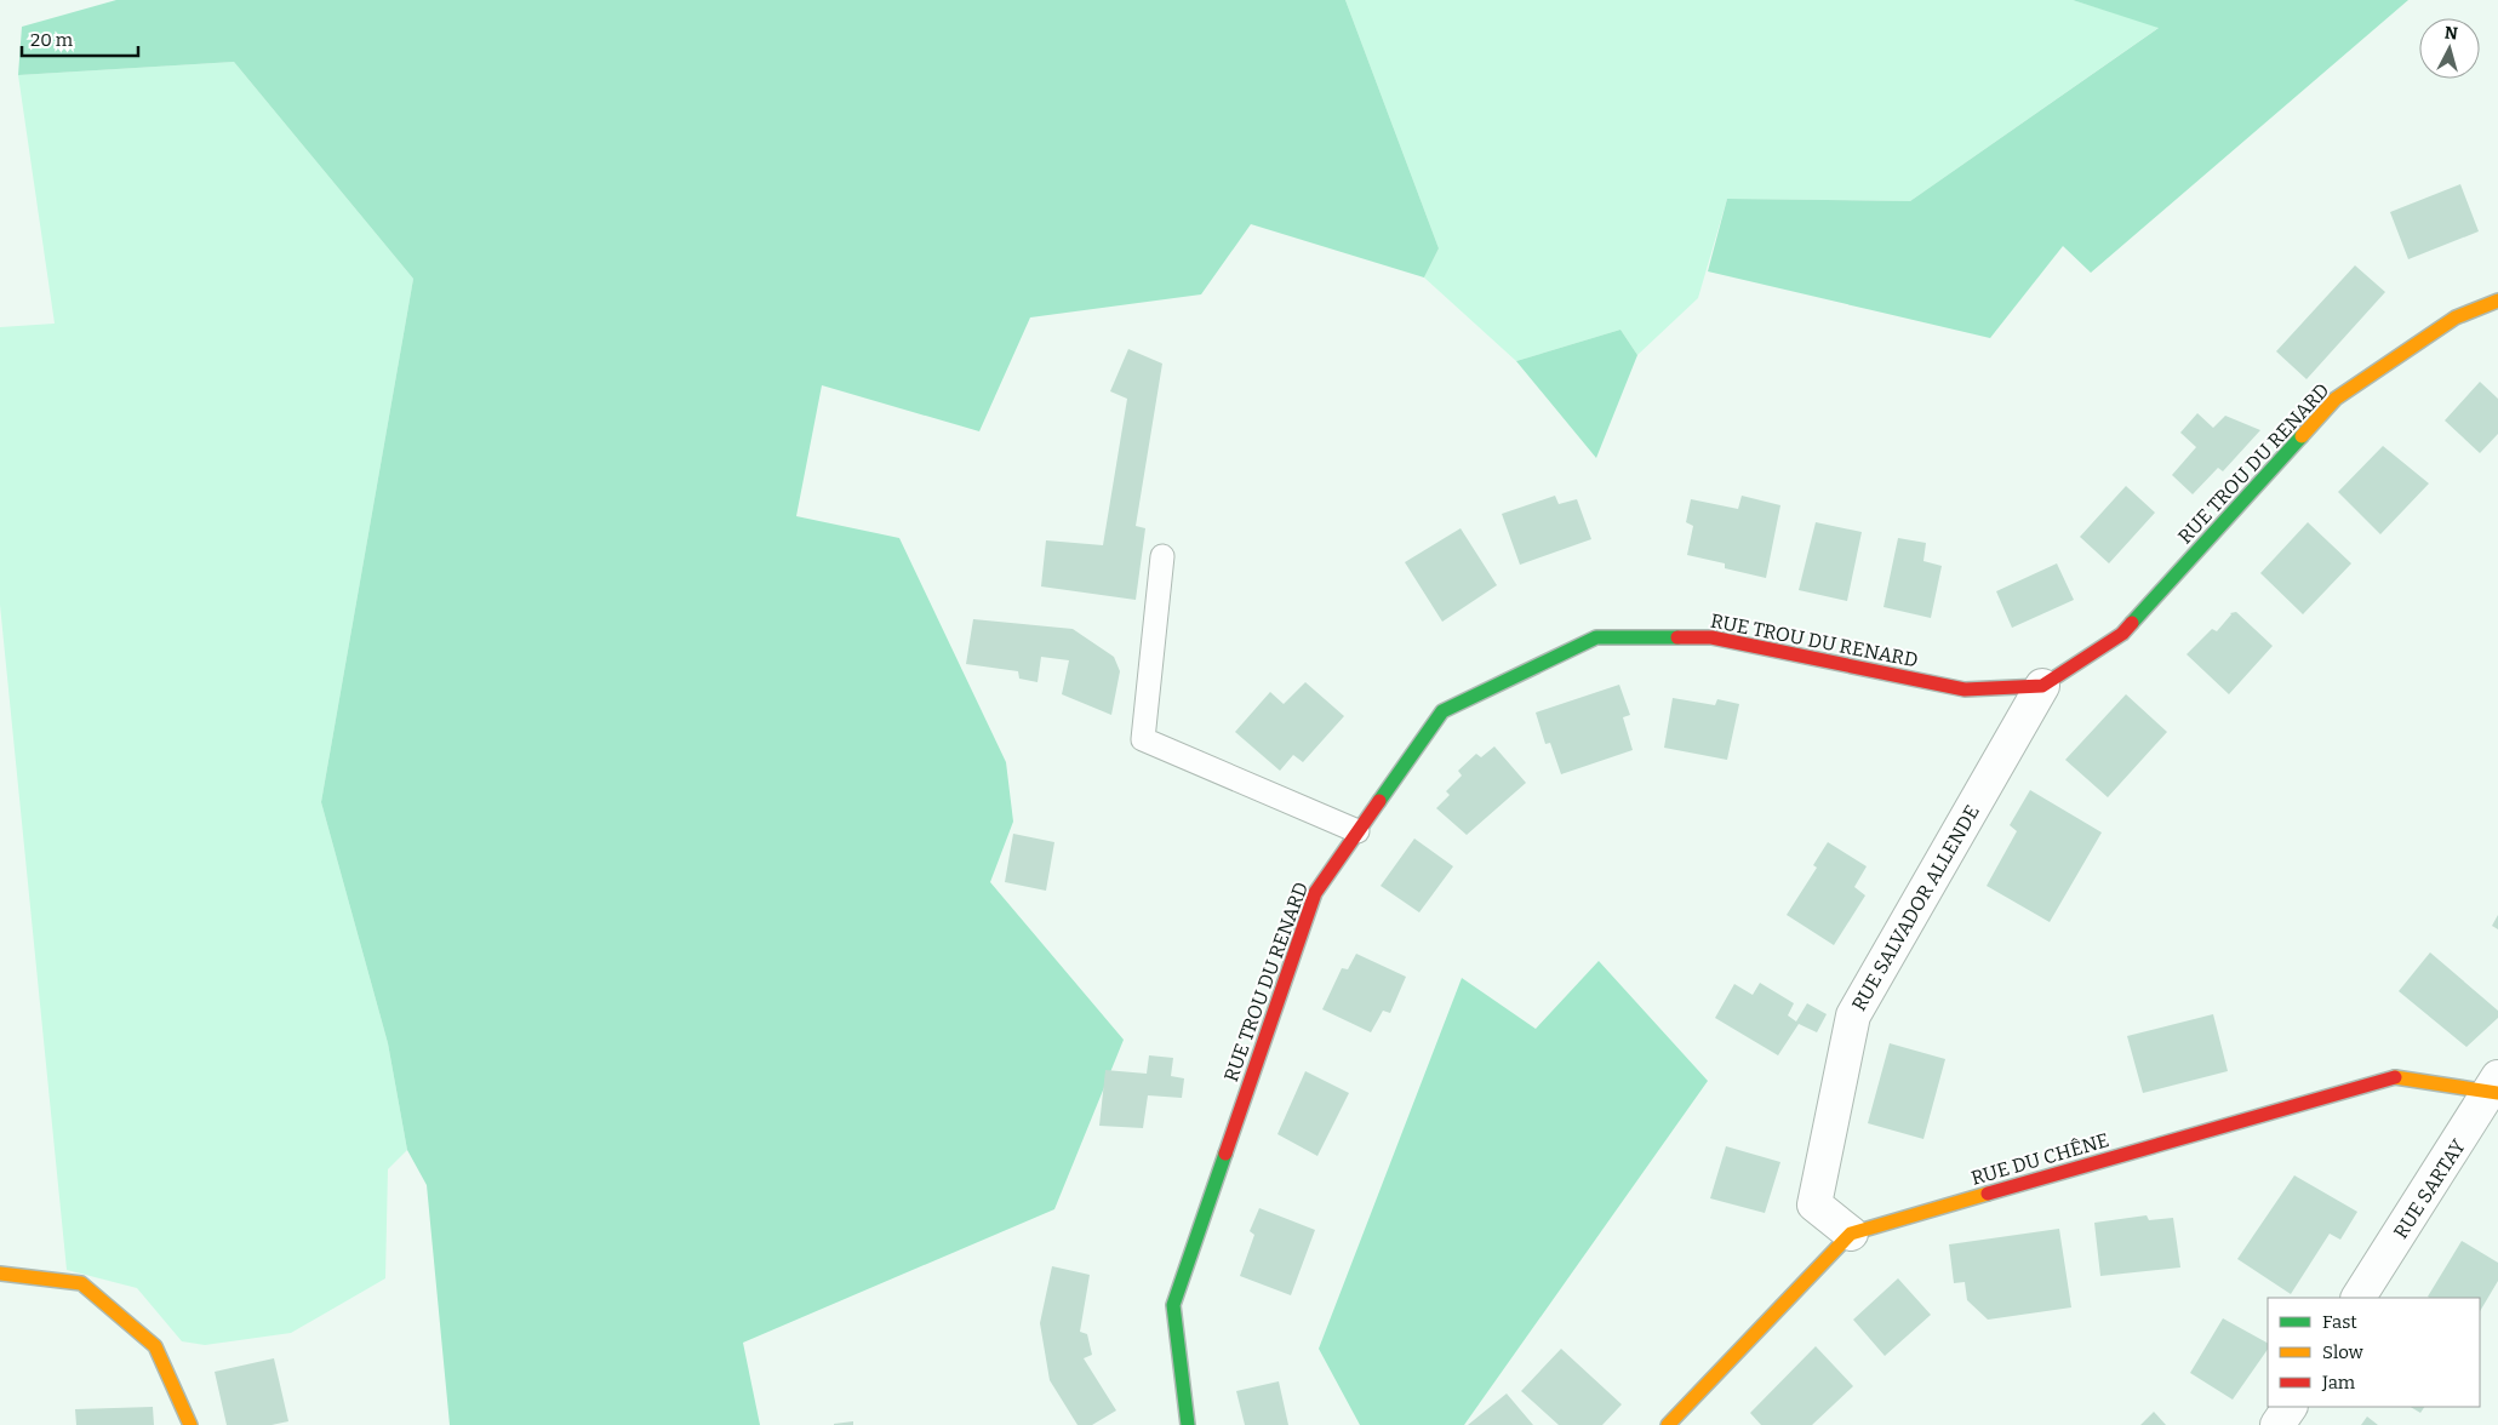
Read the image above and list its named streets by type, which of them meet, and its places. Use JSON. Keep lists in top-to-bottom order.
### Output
{
  "streets": {
    "street": [
      "RUE TROU DU RENARD",
      "RUE SALVADOR ALLENDE",
      "RUE DU CHÊNE",
      "RUE SARTAY"
    ]
  },
  "crossings": [
    ["RUE TROU DU RENARD", "RUE SALVADOR ALLENDE"],
    ["RUE SALVADOR ALLENDE", "RUE DU CHÊNE"],
    ["RUE DU CHÊNE", "RUE SARTAY"]
  ],
  "legend": ["Fast", "Slow", "Jam"],
  "scale_bar": "20 m",
  "north": "top"
}
